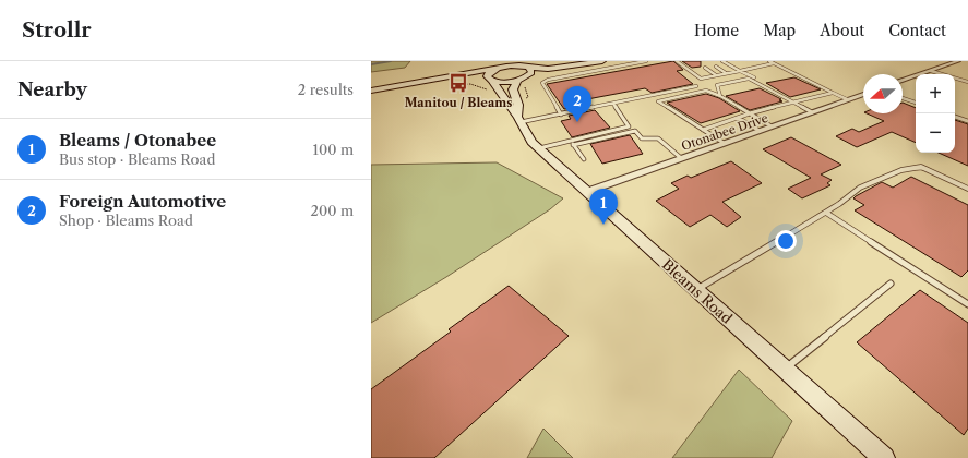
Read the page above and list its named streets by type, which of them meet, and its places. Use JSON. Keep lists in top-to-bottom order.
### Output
{
  "streets": {
    "main road": ["Bleams Road"],
    "street": ["Otonabee Drive"]
  },
  "crossings": [
    ["Otonabee Drive", "Bleams Road"]
  ],
  "places": {
    "bus stop": ["Manitou / Bleams"]
  },
  "north": "left",
  "page": {
    "header": "Strollr",
    "nav": [
      "Home",
      "Map",
      "About",
      "Contact"
    ],
    "heading": ["Nearby", "2 results"],
    "map_buttons": ["+", "−"],
    "pins": ["2", "1"],
    "list": [
      {
        "mark": "1",
        "name": "Bleams / Otonabee",
        "note": "Bus stop · Bleams Road",
        "value": "100 m"
      },
      {
        "mark": "2",
        "name": "Foreign Automotive",
        "note": "Shop · Bleams Road",
        "value": "200 m"
      }
    ]
  }
}
